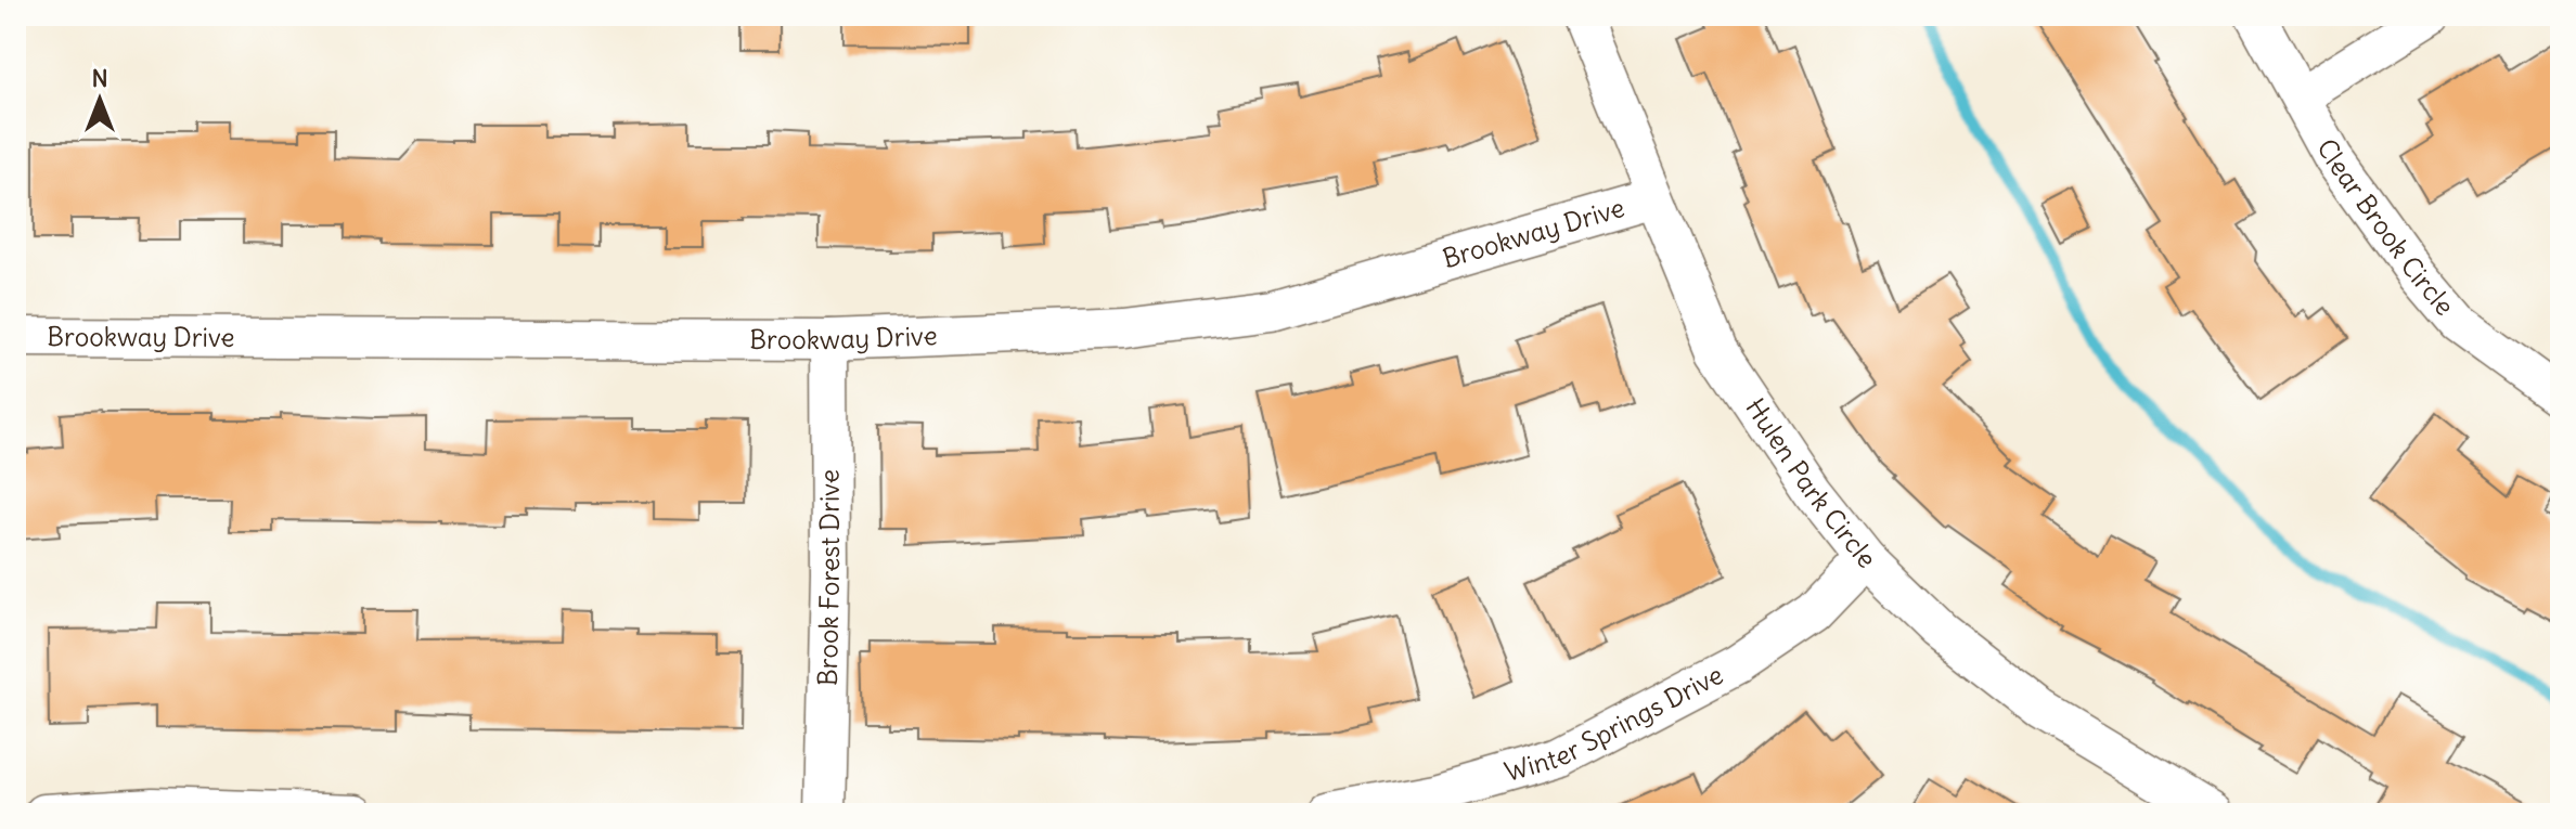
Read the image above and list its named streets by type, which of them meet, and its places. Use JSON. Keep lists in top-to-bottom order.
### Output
{
  "streets": {
    "street": [
      "Clear Brook Circle",
      "Brookway Drive",
      "Hulen Park Circle",
      "Brook Forest Drive",
      "Winter Springs Drive"
    ]
  },
  "crossings": [
    ["Brookway Drive", "Hulen Park Circle"],
    ["Brookway Drive", "Brook Forest Drive"],
    ["Hulen Park Circle", "Winter Springs Drive"]
  ],
  "north": "top"
}
